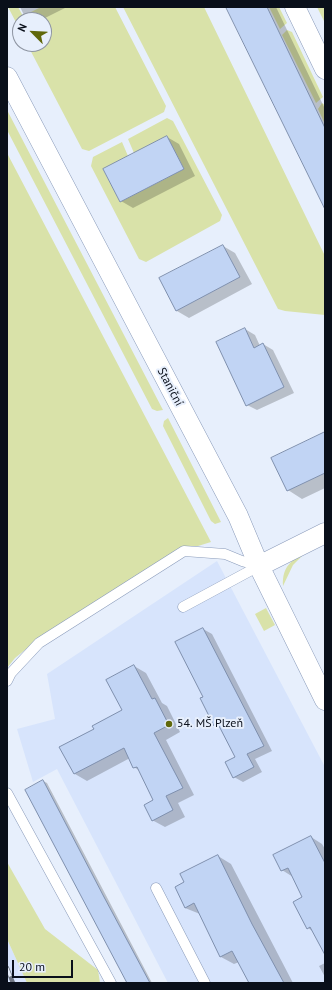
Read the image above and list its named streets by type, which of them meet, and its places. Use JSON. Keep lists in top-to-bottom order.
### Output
{
  "streets": {
    "street": ["Staniční"]
  },
  "places": ["54. MŠ Plzeň"],
  "scale_bar": "20 m",
  "north": "top left"
}
